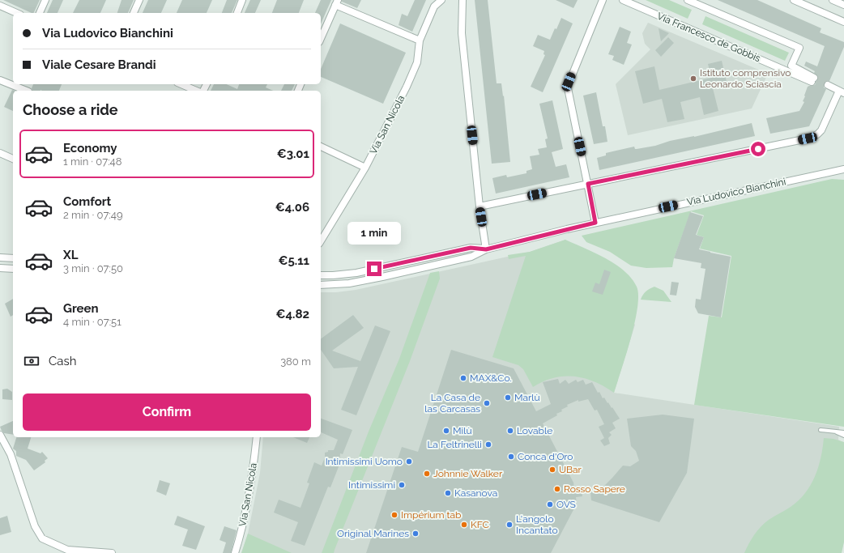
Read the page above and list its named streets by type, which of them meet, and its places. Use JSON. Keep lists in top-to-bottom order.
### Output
{
  "streets": {
    "street": ["Via Francesco de Gobbis", "Via San Nicola", "Via Ludovico Bianchini"]
  },
  "places": [
    "Istituto comprensivo Leonardo Sciascia",
    "MAX&Co.",
    "Marlù",
    "La Casa de las Carcasas",
    "Milù",
    "Lovable",
    "La Feltrinelli",
    "Conca d'Oro",
    "Intimissimi Uomo",
    "UBar",
    "Johnnie Walker",
    "Intimissimi",
    "Rosso Sapere",
    "Kasanova",
    "OVS",
    "Impérium tab",
    "KFC",
    "L'angolo Incantato",
    "Original Marines"
  ],
  "page": {
    "banner": ["Via Ludovico Bianchini", "Viale Cesare Brandi"],
    "heading": "Choose a ride",
    "list": [
      {
        "name": "Economy",
        "note": "1 min · 07:48",
        "value": "€3.01"
      },
      {
        "name": "Comfort",
        "note": "2 min · 07:49",
        "value": "€4.06"
      },
      {
        "name": "XL",
        "note": "3 min · 07:50",
        "value": "€5.11"
      },
      {
        "name": "Green",
        "note": "4 min · 07:51",
        "value": "€4.82"
      }
    ],
    "bubble": "1 min",
    "pay": ["Cash", "380 m"],
    "buttons": "Confirm"
  }
}
